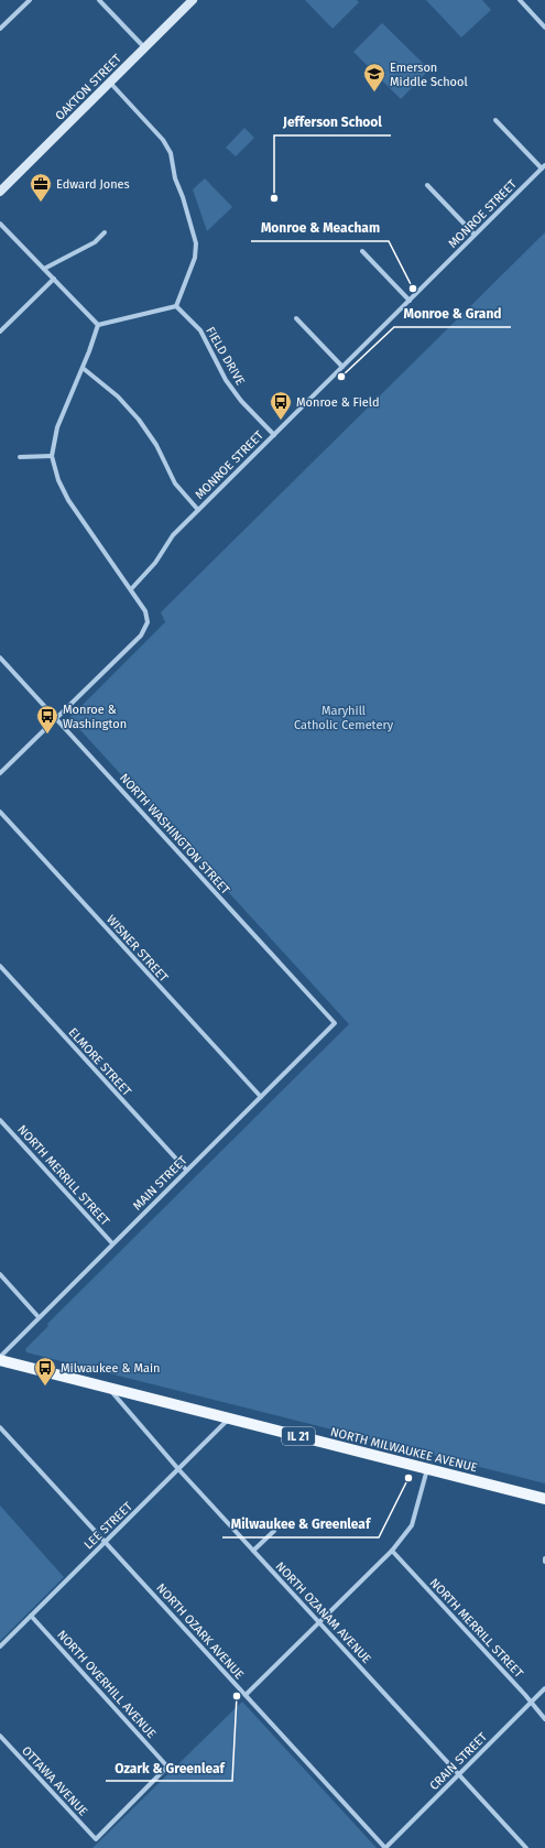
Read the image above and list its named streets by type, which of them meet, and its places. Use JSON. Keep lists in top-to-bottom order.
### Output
{
  "streets": {
    "main road": ["OAKTON STREET", "IL 21", "NORTH MILWAUKEE AVENUE"],
    "street": [
      "MONROE STREET",
      "FIELD DRIVE",
      "NORTH WASHINGTON STREET",
      "WISNER STREET",
      "ELMORE STREET",
      "NORTH MERRILL STREET",
      "MAIN STREET",
      "LEE STREET",
      "NORTH OZANAM AVENUE",
      "NORTH OZARK AVENUE",
      "NORTH OVERHILL AVENUE",
      "CRAIN STREET",
      "OTTAWA AVENUE"
    ]
  },
  "crossings": [
    ["MONROE STREET", "FIELD DRIVE"],
    ["NORTH WASHINGTON STREET", "MAIN STREET"],
    ["WISNER STREET", "MAIN STREET"],
    ["ELMORE STREET", "MAIN STREET"],
    ["NORTH MERRILL STREET", "MAIN STREET"],
    ["NORTH MERRILL STREET", "CRAIN STREET"],
    ["MAIN STREET", "NORTH MILWAUKEE AVENUE"],
    ["NORTH MILWAUKEE AVENUE", "LEE STREET"],
    ["NORTH MILWAUKEE AVENUE", "NORTH OZANAM AVENUE"],
    ["LEE STREET", "NORTH OZANAM AVENUE"],
    ["LEE STREET", "NORTH OZARK AVENUE"],
    ["LEE STREET", "NORTH OVERHILL AVENUE"],
    ["NORTH OZANAM AVENUE", "CRAIN STREET"],
    ["NORTH OZARK AVENUE", "CRAIN STREET"],
    ["NORTH OVERHILL AVENUE", "OTTAWA AVENUE"]
  ],
  "parks": ["Maryhill Catholic Cemetery"],
  "places": {
    "school or university": ["Emerson Middle School"],
    "other": [
      "Jefferson School",
      "Monroe & Meacham",
      "Monroe & Grand",
      "Milwaukee & Greenleaf",
      "Ozark & Greenleaf"
    ],
    "office": ["Edward Jones"],
    "bus stop": ["Monroe & Field", "Monroe & Washington", "Milwaukee & Main"]
  }
}
